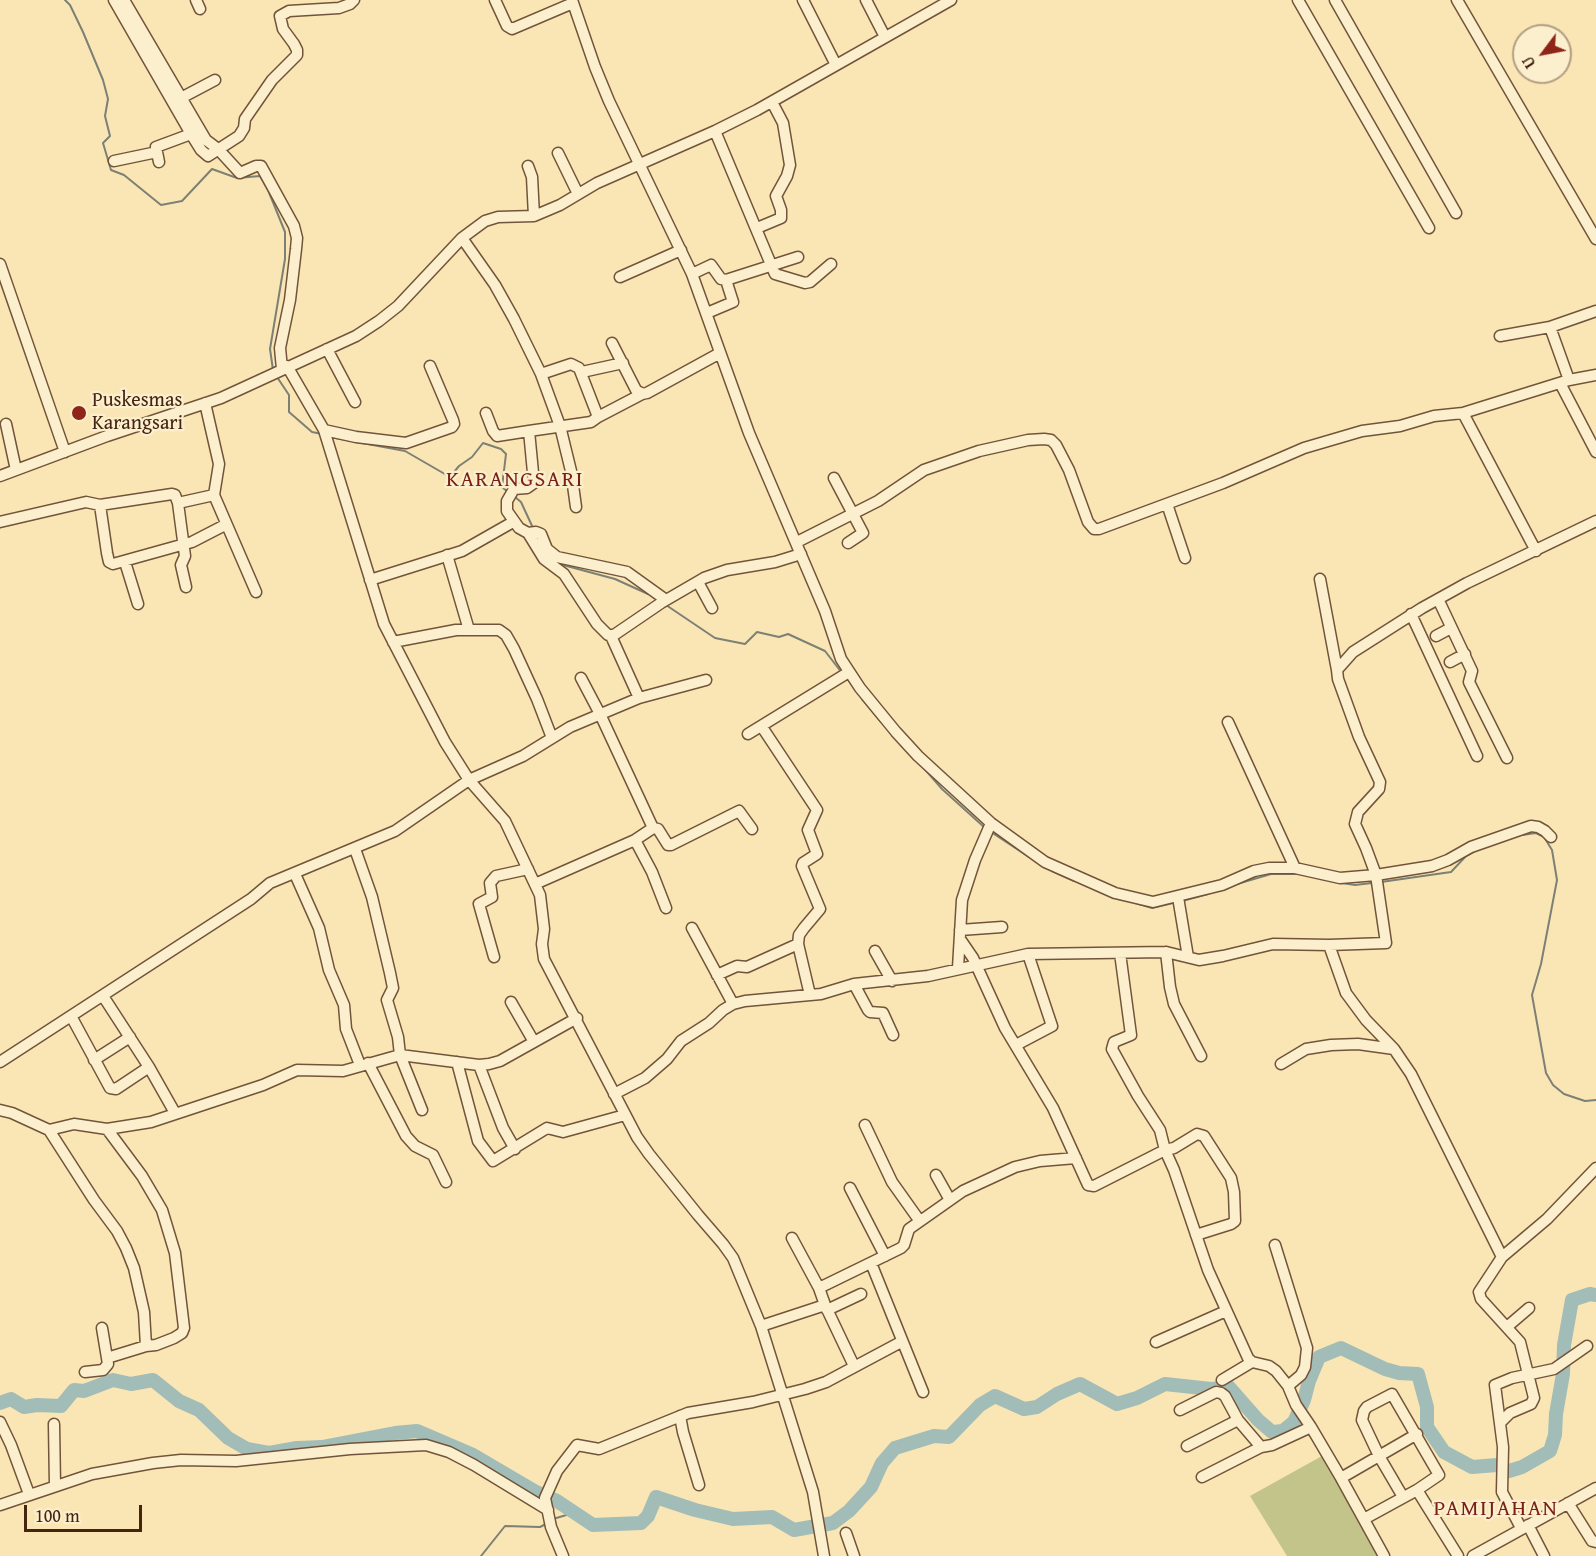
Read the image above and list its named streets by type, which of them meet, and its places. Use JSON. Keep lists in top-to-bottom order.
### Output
{
  "districts": ["KARANGSARI", "PAMIJAHAN"],
  "places": ["Puskesmas Karangsari"],
  "scale_bar": "100 m",
  "north": "bottom left"
}
